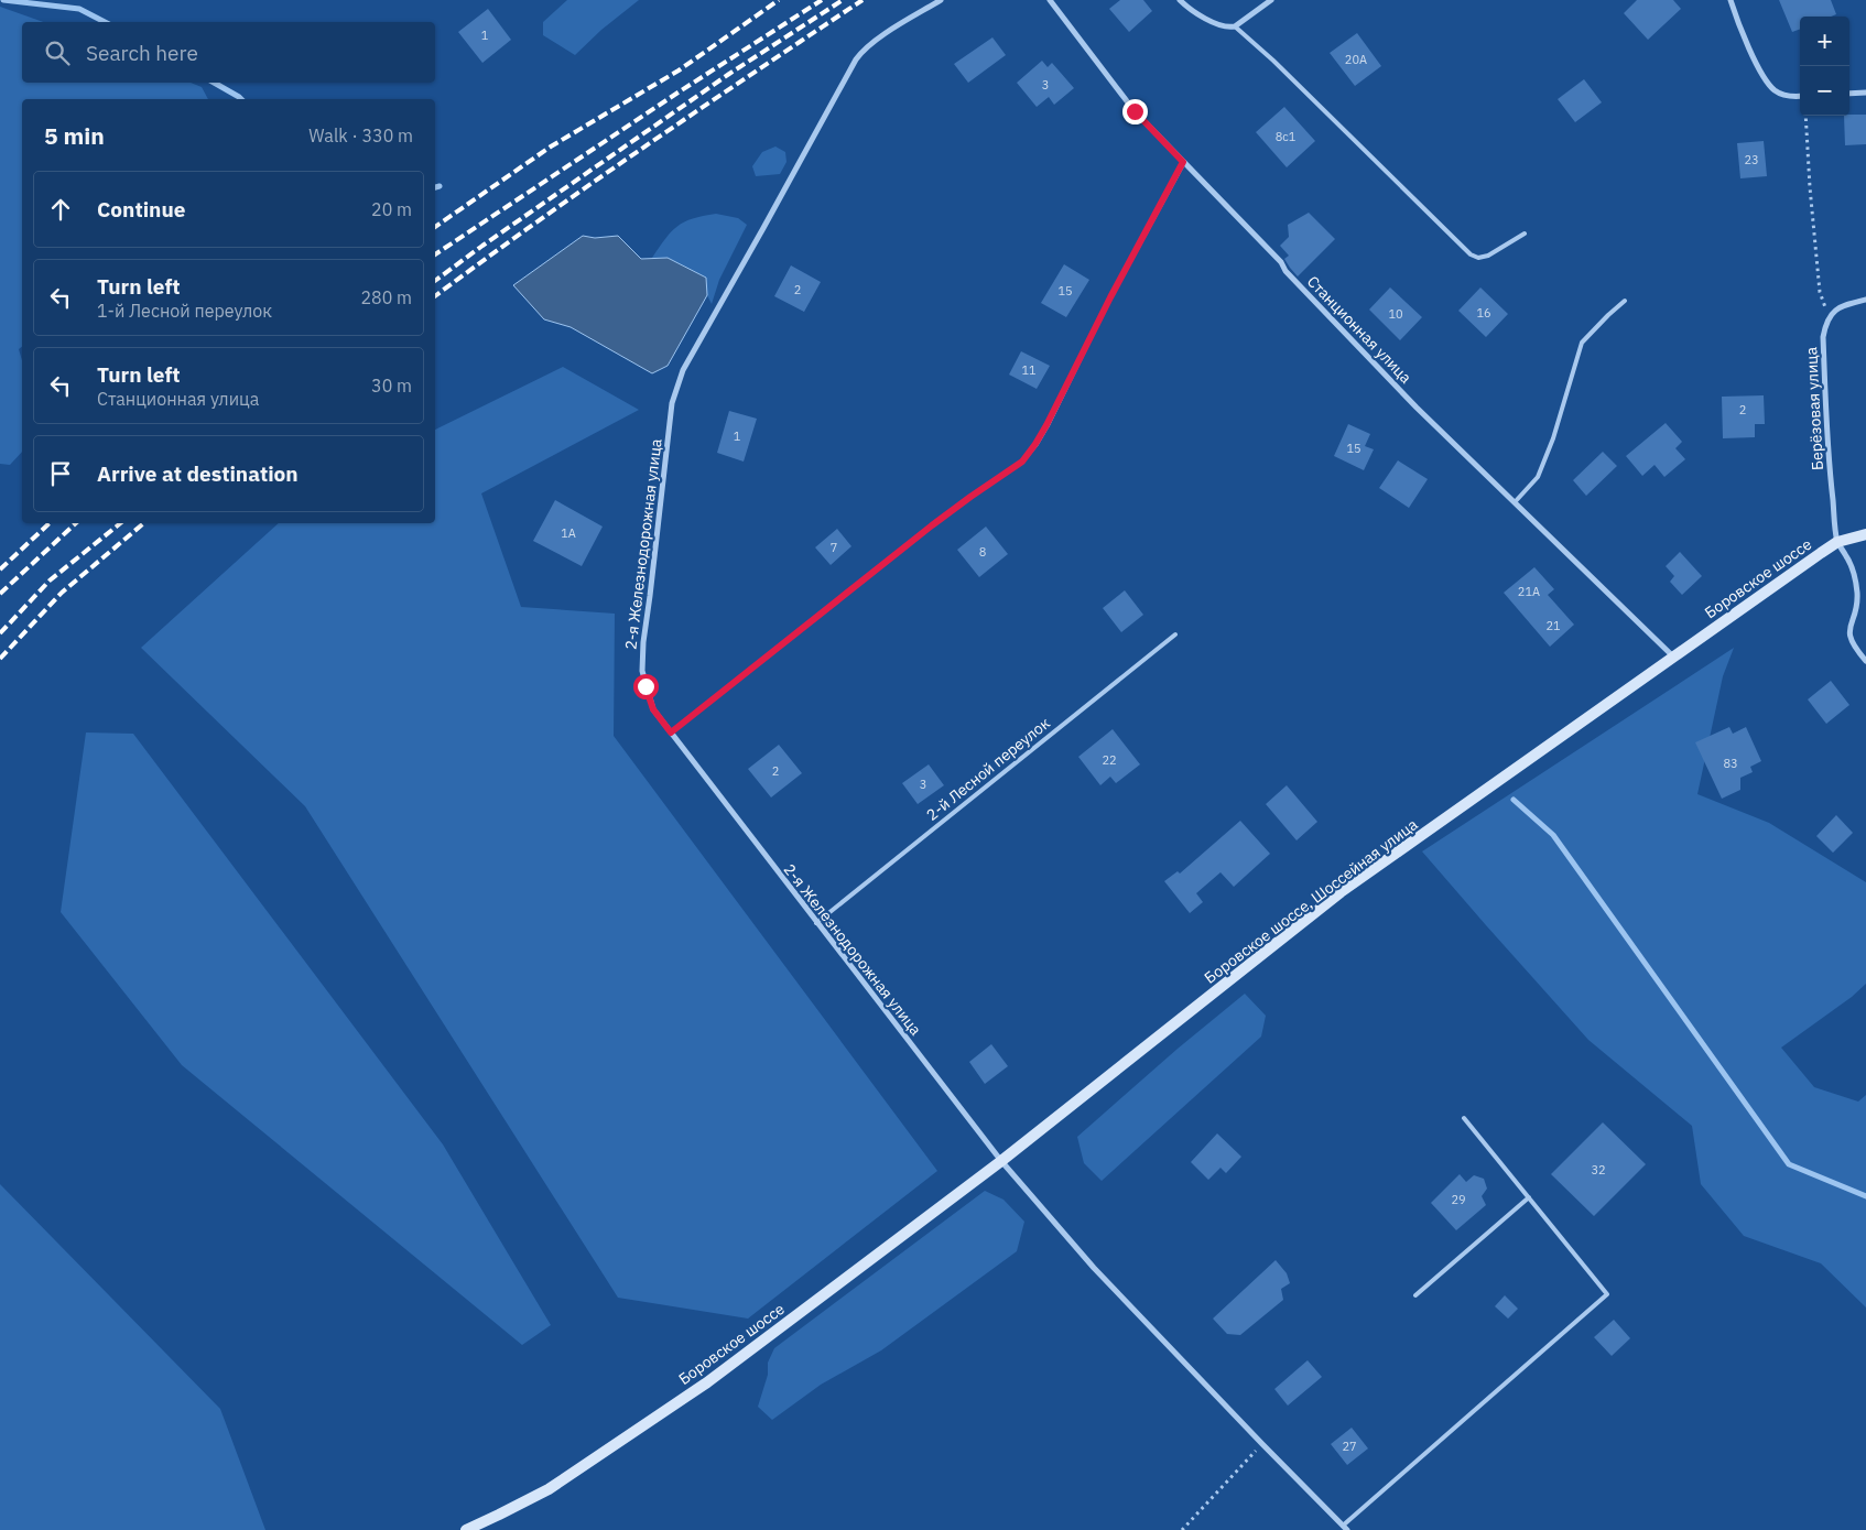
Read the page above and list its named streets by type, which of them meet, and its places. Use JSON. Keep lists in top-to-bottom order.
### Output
{
  "streets": {
    "main road": ["Боровское шоссе", "Боровское шоссе, Шоссейная улица"],
    "street": ["Станционная улица", "Берёзовая улица", "2-я Железнодорожная улица"],
    "lane": ["2-й Лесной переулок"]
  },
  "crossings": [
    ["Станционная улица", "Боровское шоссе"],
    ["Станционная улица", "Боровское шоссе, Шоссейная улица"],
    ["Берёзовая улица", "Боровское шоссе"],
    ["2-я Железнодорожная улица", "Боровское шоссе"],
    ["2-я Железнодорожная улица", "2-й Лесной переулок"],
    ["2-я Железнодорожная улица", "Боровское шоссе, Шоссейная улица"],
    ["Боровское шоссе", "Боровское шоссе, Шоссейная улица"]
  ],
  "house_numbers": [
    "1",
    "20А",
    "3",
    "8с1",
    "23",
    "2",
    "15",
    "16",
    "10",
    "11",
    "2",
    "1",
    "15",
    "1А",
    "7",
    "8",
    "21А",
    "21",
    "22",
    "83",
    "2",
    "3",
    "32",
    "29",
    "27"
  ],
  "page": {
    "map_buttons": ["+", "−"],
    "search": "Search here",
    "heading": ["5 min", "Walk · 330 m"],
    "list": [
      ["Continue", "20 m"],
      ["Turn left", "1-й Лесной переулок", "280 m"],
      ["Turn left", "Станционная улица", "30 m"],
      "Arrive at destination"
    ]
  }
}
